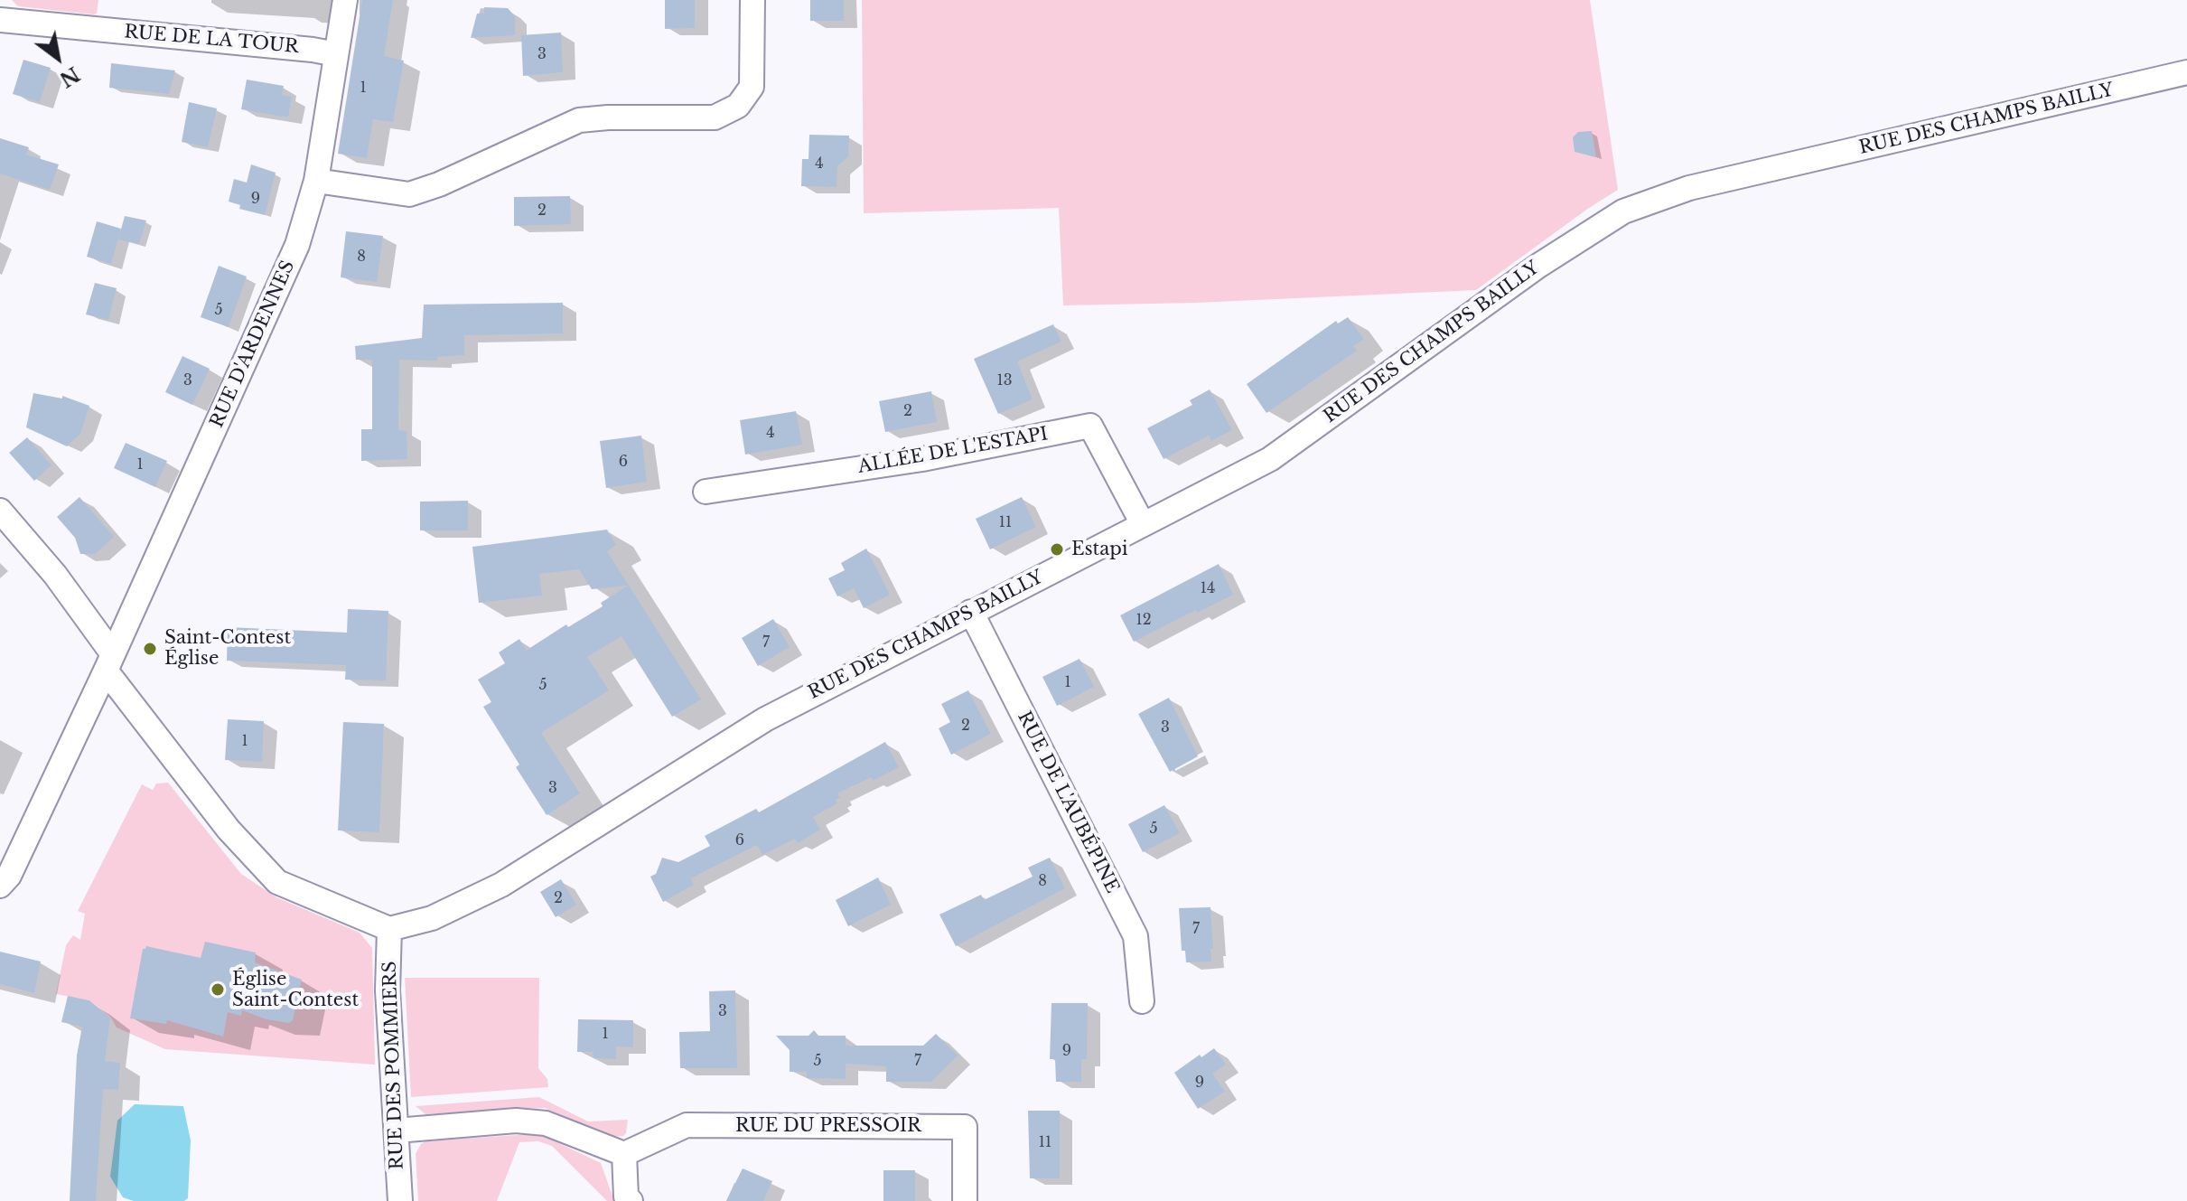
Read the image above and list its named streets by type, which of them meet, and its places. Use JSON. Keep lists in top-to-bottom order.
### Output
{
  "streets": {
    "street": [
      "RUE DE LA TOUR",
      "RUE DES CHAMPS BAILLY",
      "RUE D'ARDENNES",
      "ALLÉE DE L'ESTAPI",
      "RUE DE L'AUBÉPINE",
      "RUE DES POMMIERS",
      "RUE DU PRESSOIR"
    ]
  },
  "crossings": [
    ["RUE DE LA TOUR", "RUE D'ARDENNES"],
    ["RUE DES CHAMPS BAILLY", "ALLÉE DE L'ESTAPI"],
    ["RUE DES CHAMPS BAILLY", "RUE DE L'AUBÉPINE"],
    ["RUE DES CHAMPS BAILLY", "RUE DES POMMIERS"]
  ],
  "places": ["Estapi", "Saint-Contest Église", "Église Saint-Contest"],
  "house_numbers": [
    "3",
    "1",
    "4",
    "9",
    "2",
    "8",
    "5",
    "3",
    "13",
    "2",
    "4",
    "6",
    "1",
    "11",
    "14",
    "12",
    "7",
    "1",
    "5",
    "2",
    "3",
    "1",
    "3",
    "5",
    "6",
    "8",
    "2",
    "7",
    "3",
    "1",
    "9",
    "5",
    "7",
    "9",
    "11"
  ],
  "north": "bottom right"
}
